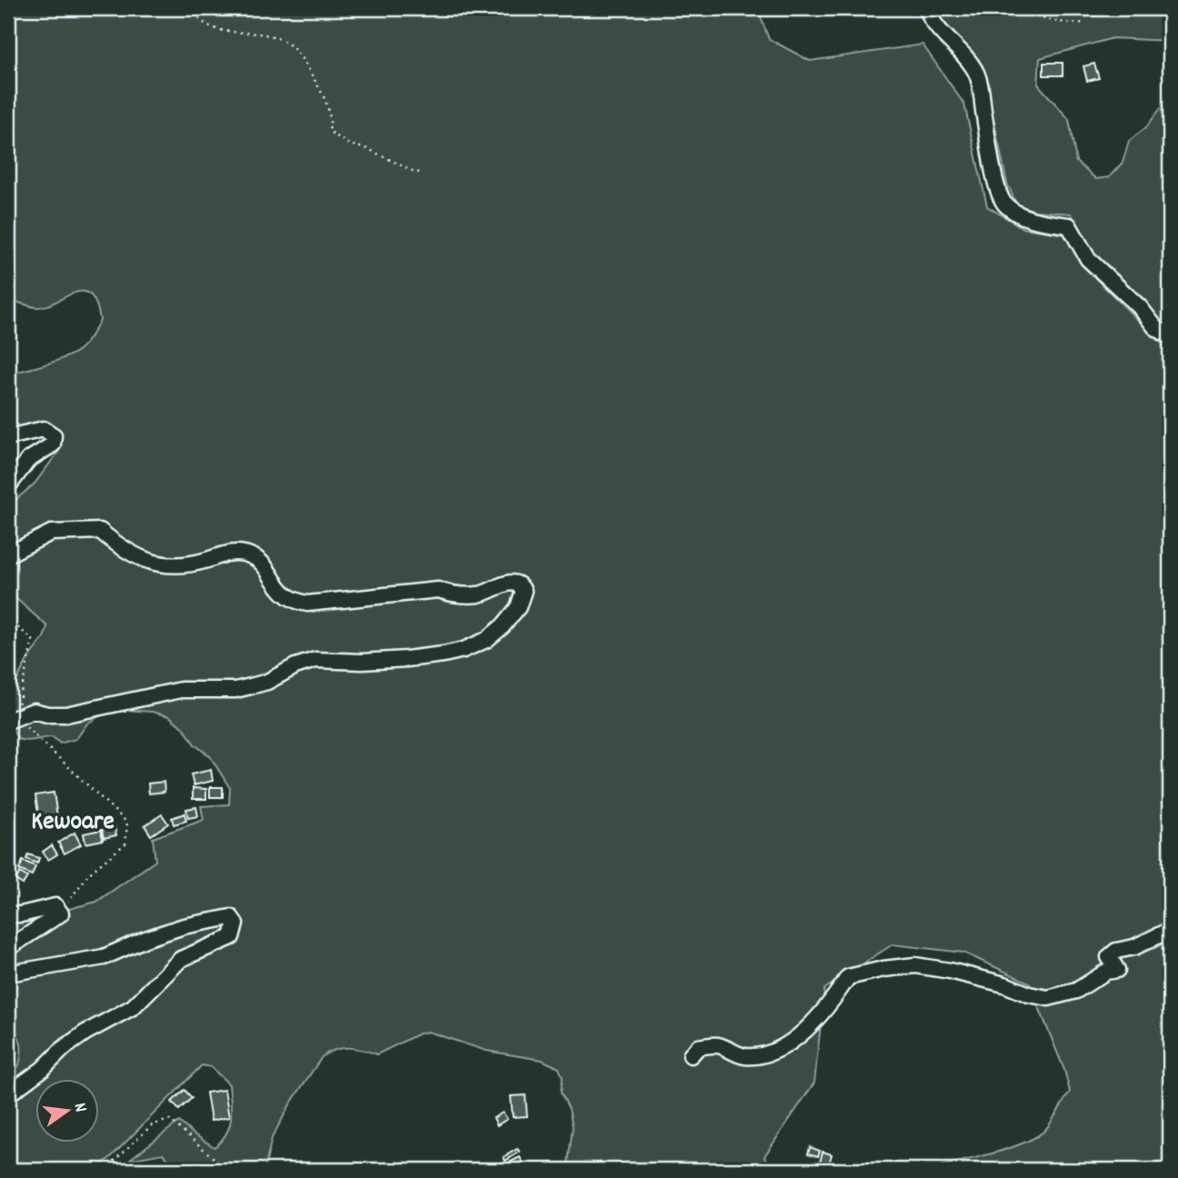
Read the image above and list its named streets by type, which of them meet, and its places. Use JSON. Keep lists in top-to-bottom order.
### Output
{
  "districts": ["Kewoare"],
  "north": "right"
}
